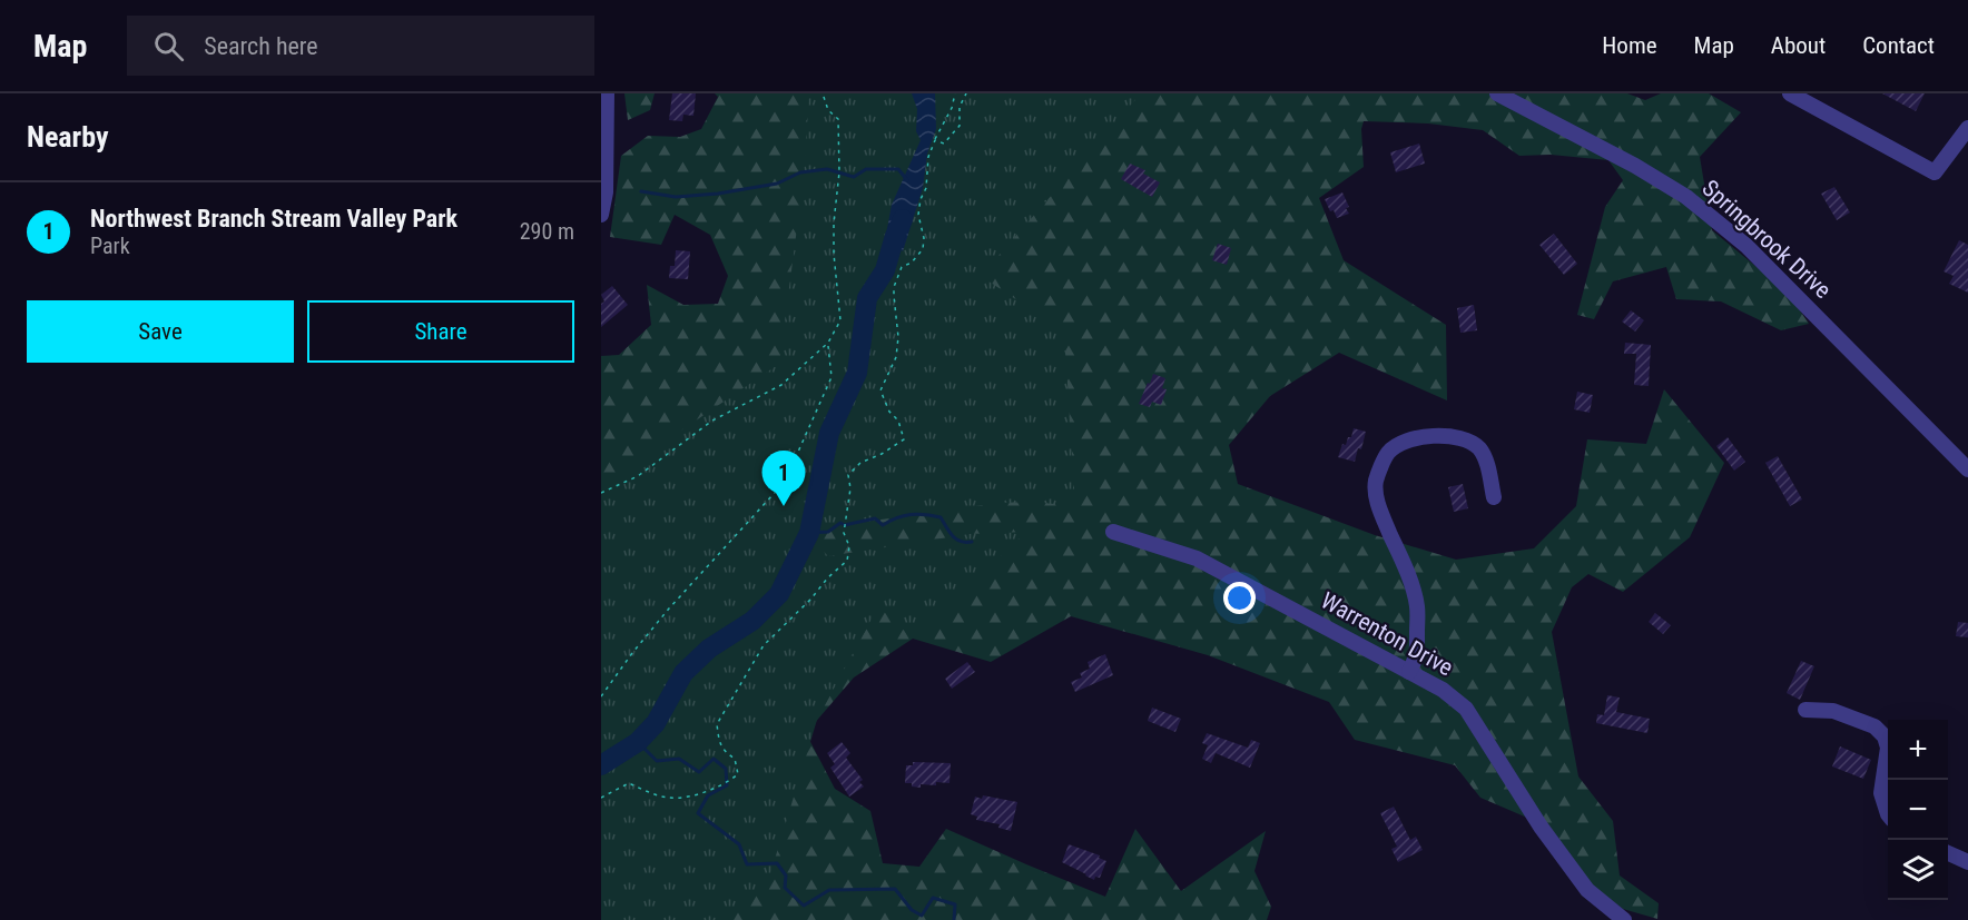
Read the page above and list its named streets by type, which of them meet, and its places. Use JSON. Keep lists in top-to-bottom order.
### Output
{
  "streets": {
    "street": ["Springbrook Drive", "Warrenton Drive"]
  },
  "page": {
    "header": "Map",
    "search": "Search here",
    "nav": [
      "Home",
      "Map",
      "About",
      "Contact"
    ],
    "heading": "Nearby",
    "list": [
      {
        "mark": "1",
        "name": "Northwest Branch Stream Valley Park",
        "note": "Park",
        "value": "290 m"
      }
    ],
    "buttons": ["Save", "Share"],
    "pins": "1",
    "map_buttons": ["+", "−"]
  }
}
